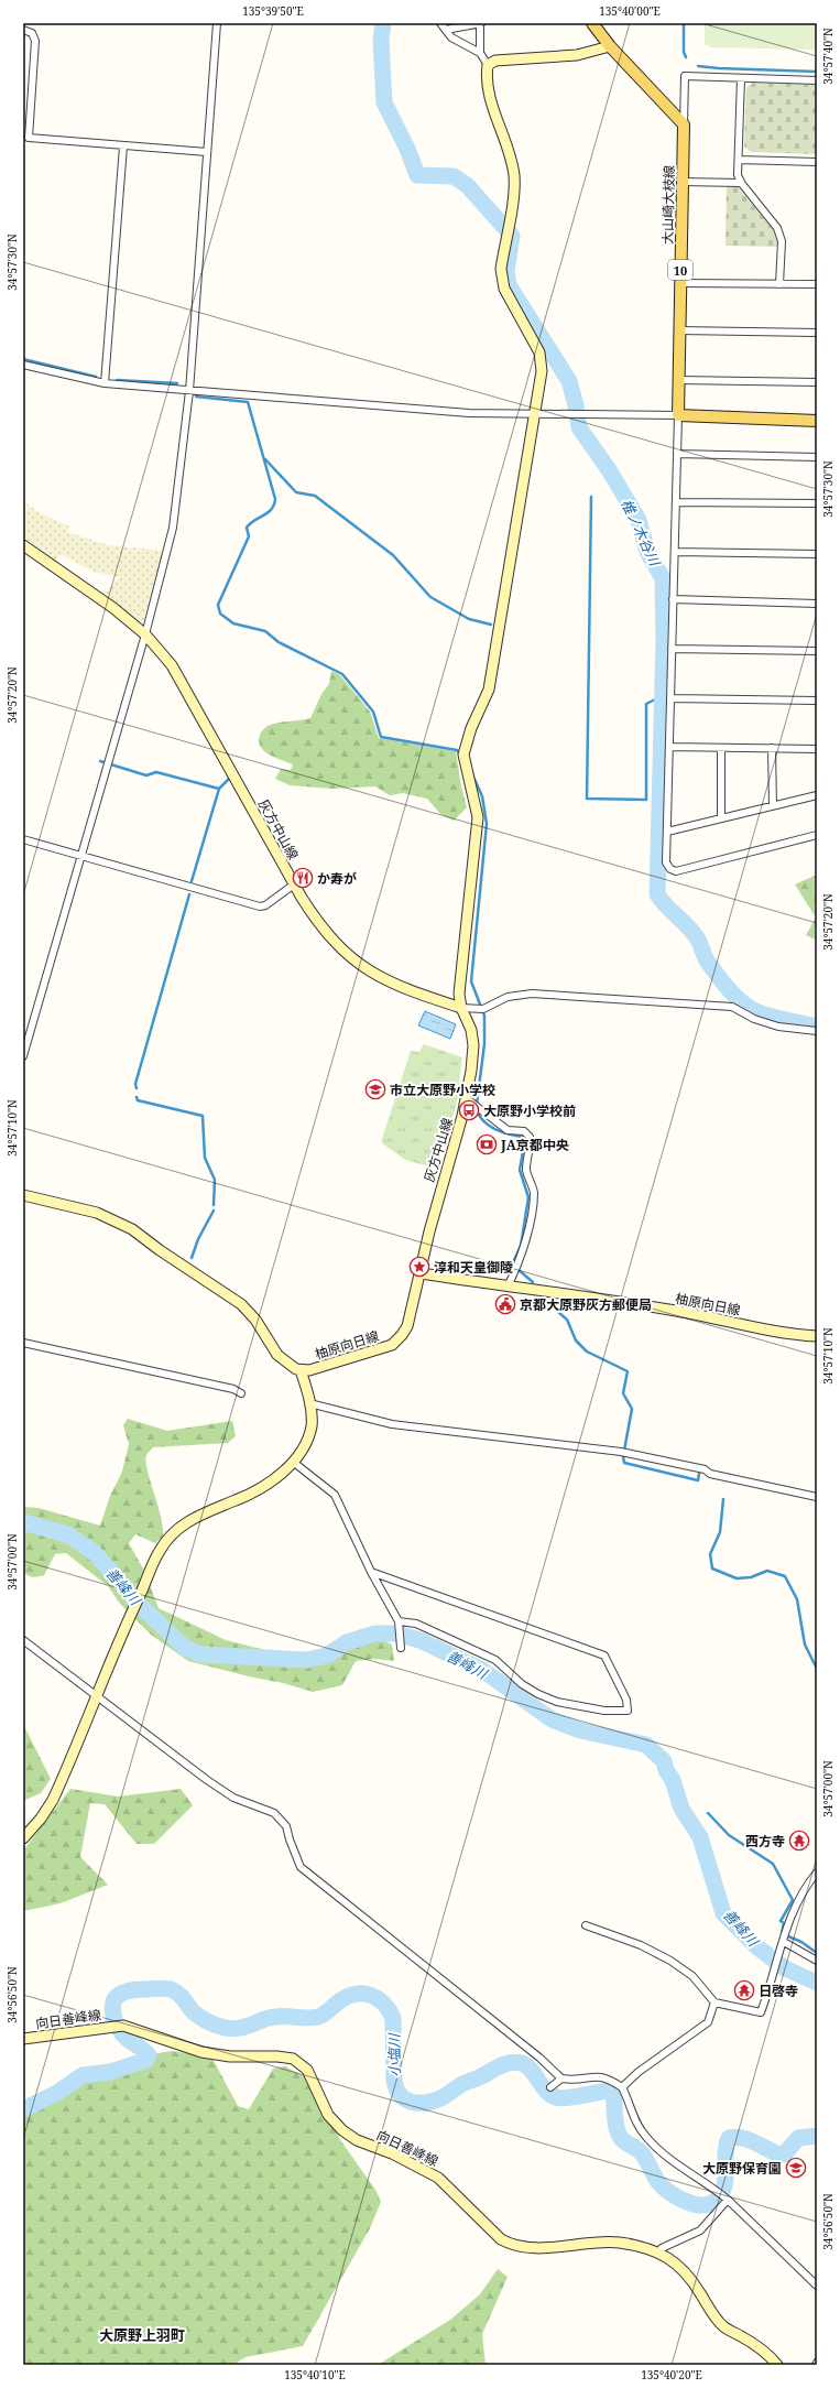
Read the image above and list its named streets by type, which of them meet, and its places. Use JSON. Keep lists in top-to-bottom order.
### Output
{
  "streets": {
    "main road": [
      "大山崎大枝線",
      "10",
      "灰方中山線",
      "柚原向日線",
      "向日善峰線"
    ]
  },
  "crossings": [
    ["灰方中山線", "柚原向日線"]
  ],
  "districts": ["大原野上羽町"],
  "water": ["椎ノ木谷川", "善峰川", "小塩川"],
  "places": {
    "restaurant": ["か寿が"],
    "school or university": ["市立大原野小学校", "大原野保育園"],
    "bus stop": ["大原野小学校前"],
    "bank": ["JA京都中央"],
    "place": ["淳和天皇御陵"],
    "public building": ["京都大原野灰方郵便局"],
    "temple": ["西方寺", "日啓寺"]
  },
  "coordinates": [
    "135°39'50\"E",
    "135°40'00\"E",
    "34°57'40\"N",
    "34°57'30\"N",
    "34°57'20\"N",
    "34°57'10\"N",
    "34°57'00\"N",
    "34°56'50\"N",
    "135°40'10\"E",
    "135°40'20\"E"
  ]
}
